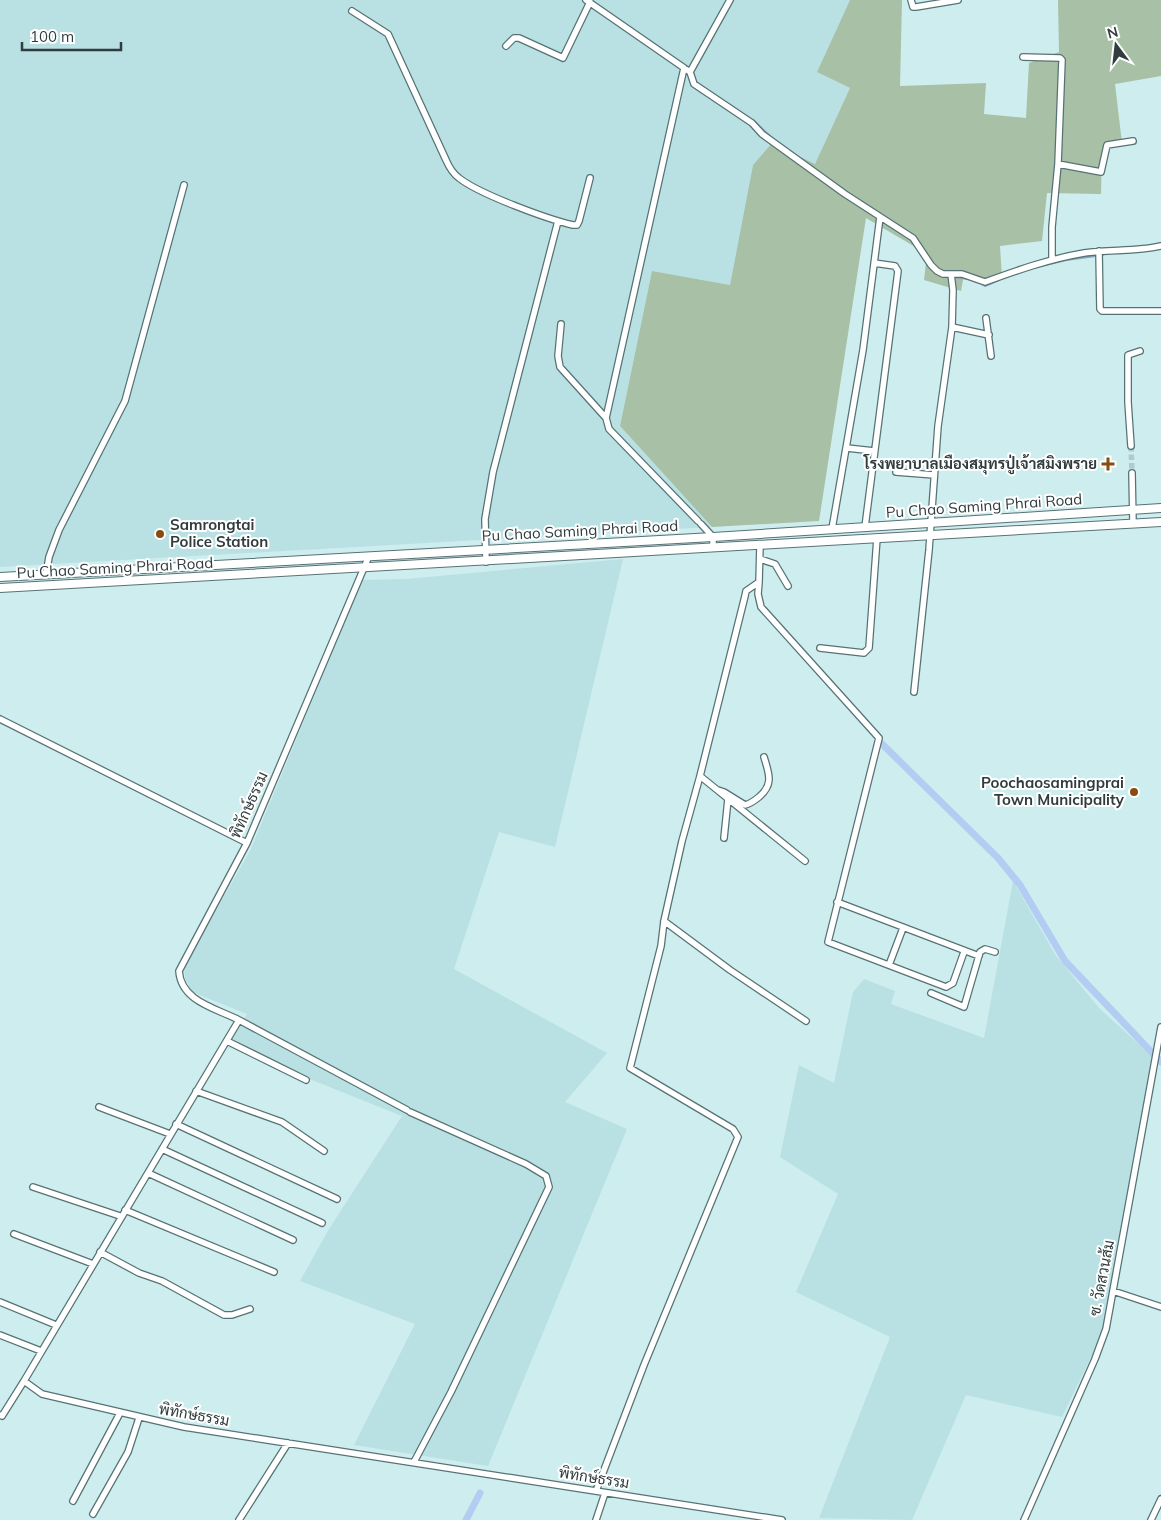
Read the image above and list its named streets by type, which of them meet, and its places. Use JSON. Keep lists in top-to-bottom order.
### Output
{
  "streets": {
    "main road": ["Pu Chao Saming Phrai Road"],
    "street": ["พิทักษ์ธรรม", "ซ. วัดสวนส้ม"]
  },
  "crossings": [
    ["Pu Chao Saming Phrai Road", "พิทักษ์ธรรม"]
  ],
  "places": {
    "health": ["โรงพยาบาลเมืองสมุทรปู่เจ้าสมิงพราย"],
    "other": ["Samrongtai Police Station", "Poochaosamingprai Town Municipality"]
  },
  "scale_bar": "100 m",
  "north": "top"
}
